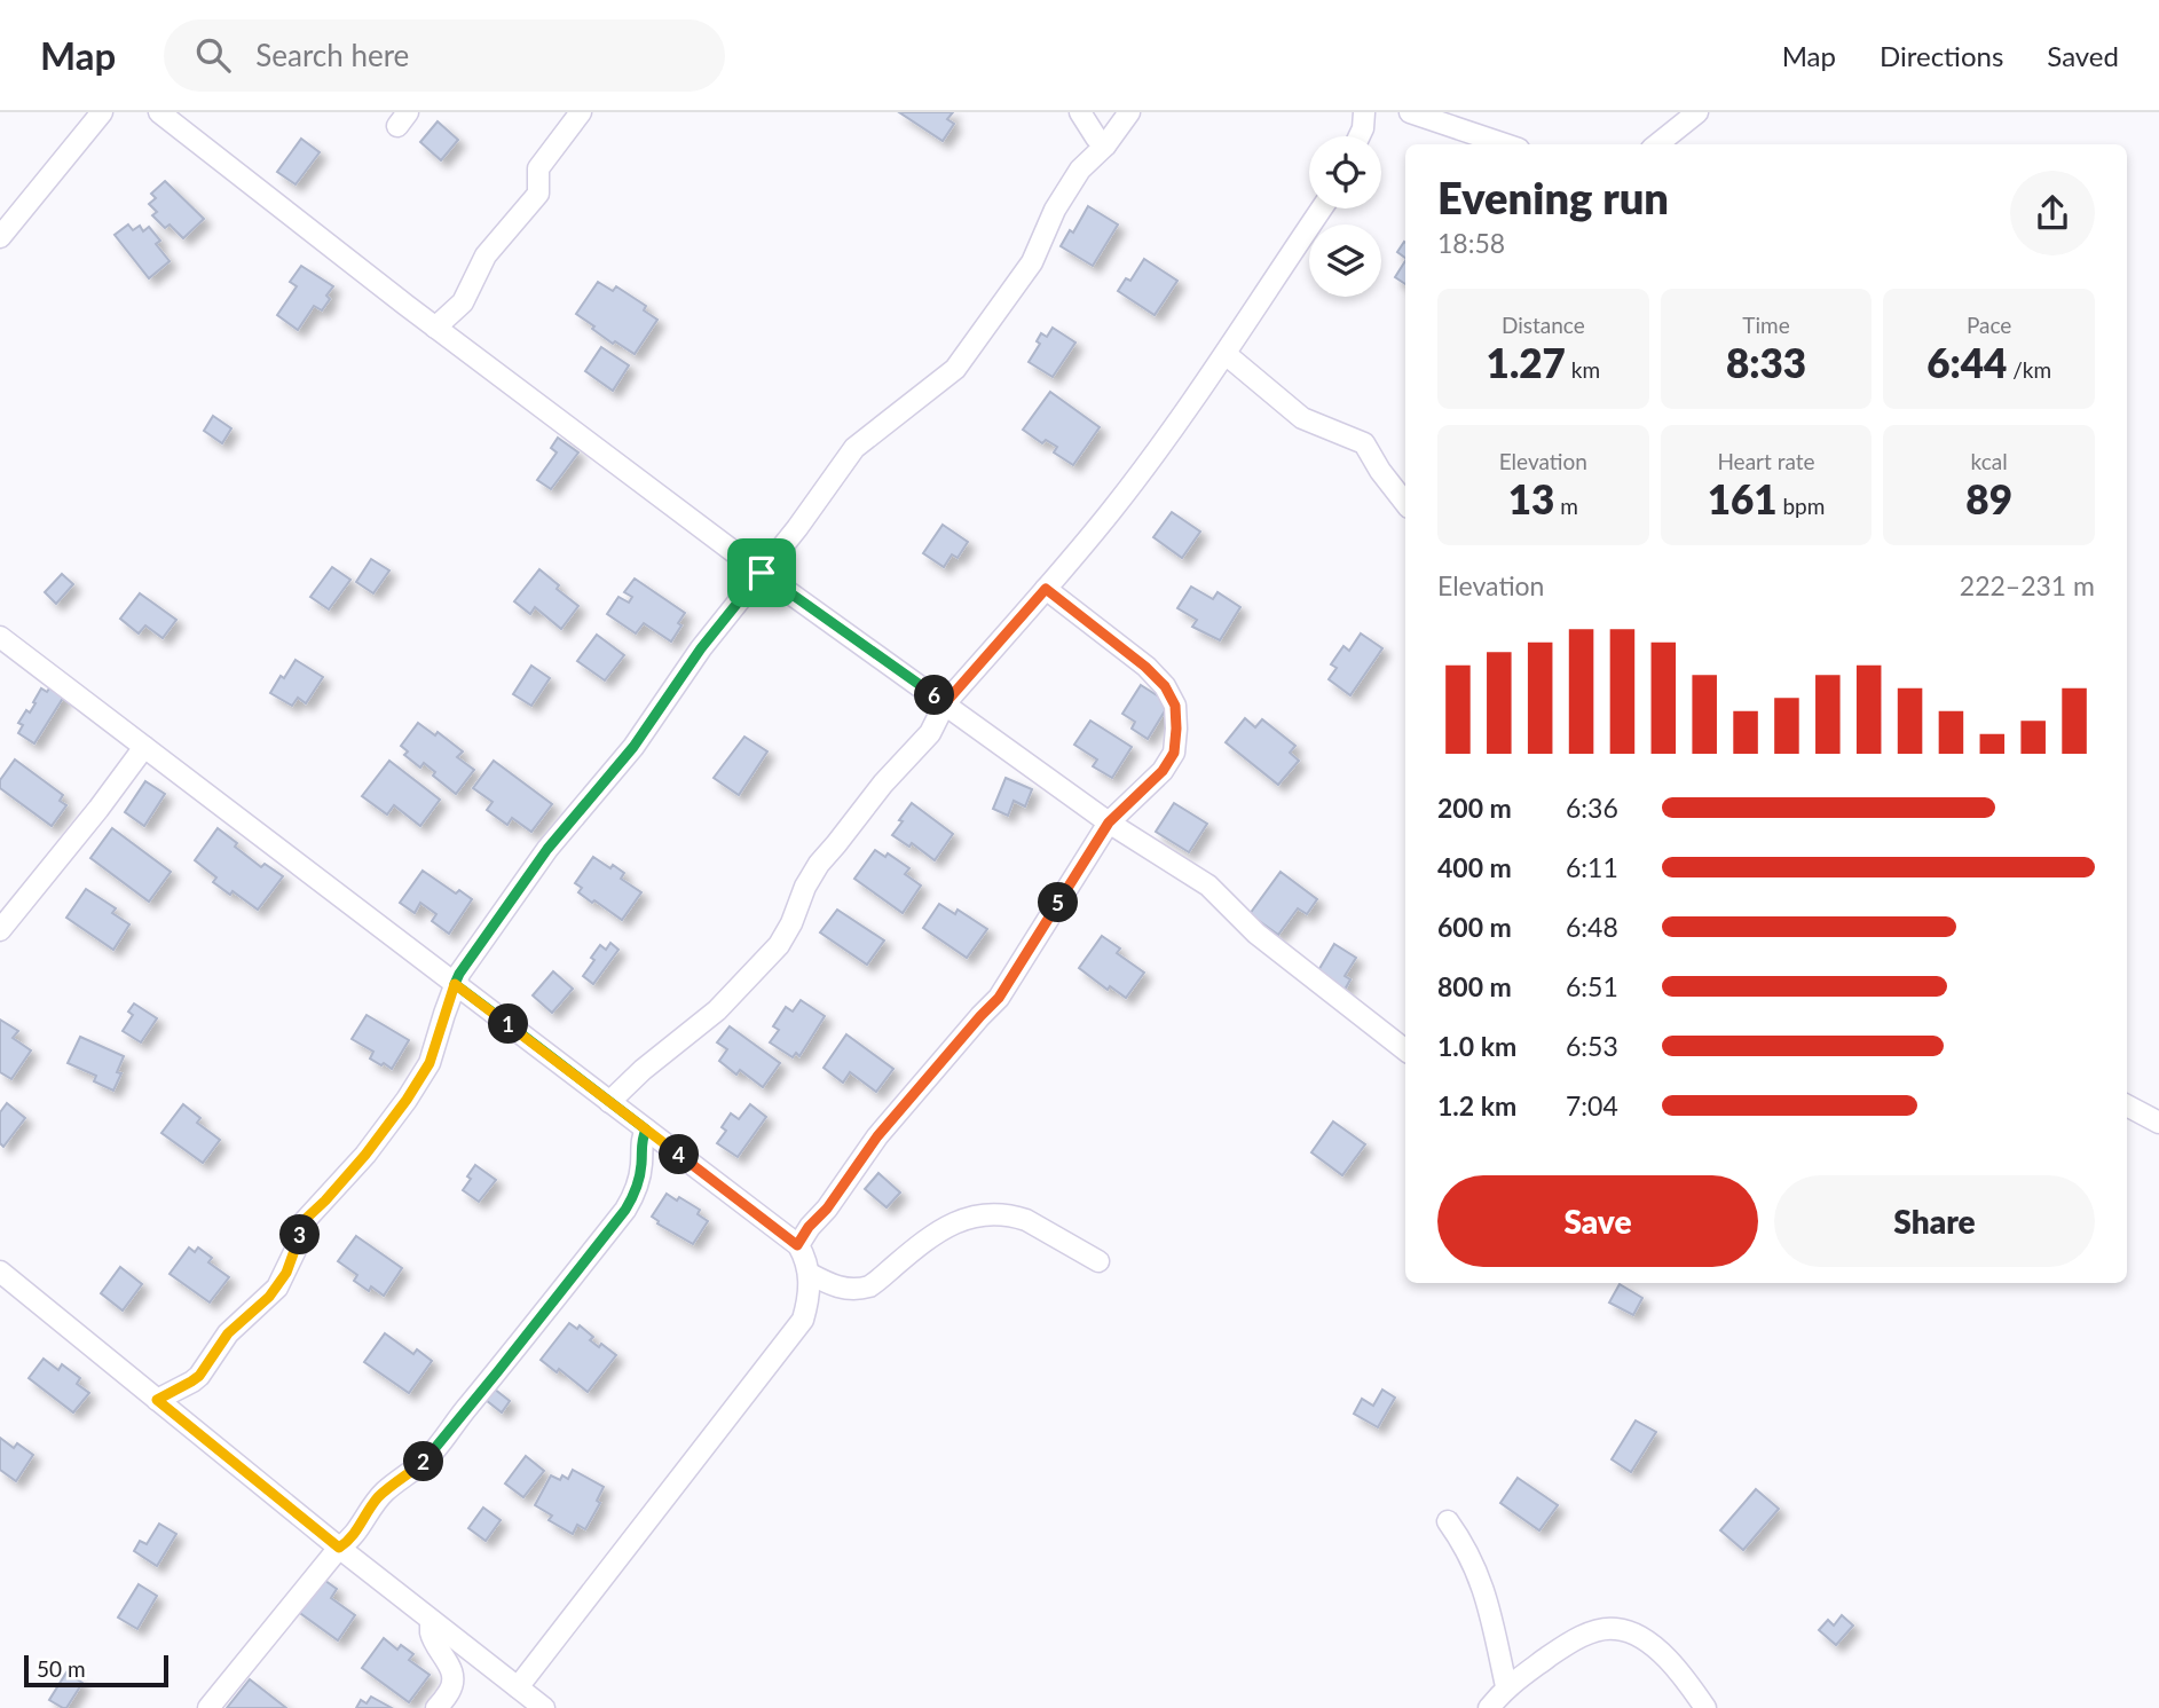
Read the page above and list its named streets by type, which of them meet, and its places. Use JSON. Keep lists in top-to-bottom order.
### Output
{
  "scale_bar": "50 m",
  "page": {
    "header": "Map",
    "search": "Search here",
    "nav": ["Map", "Directions", "Saved"],
    "heading": ["Evening run", "18:58"],
    "stats": [
      ["Distance", "1.27 km"],
      ["Time", "8:33"],
      ["Pace", "6:44 /km"],
      ["Elevation", "13 m"],
      ["Heart rate", "161 bpm"],
      ["kcal", "89"]
    ],
    "chart": ["Elevation", "222–231 m"],
    "pins": [
      "6",
      "5",
      "1",
      "4",
      "3",
      "2"
    ],
    "list": [
      {
        "name": "200 m",
        "note": "6:36"
      },
      {
        "name": "400 m",
        "note": "6:11"
      },
      {
        "name": "600 m",
        "note": "6:48"
      },
      {
        "name": "800 m",
        "note": "6:51"
      },
      {
        "name": "1.0 km",
        "note": "6:53"
      },
      {
        "name": "1.2 km",
        "note": "7:04"
      }
    ],
    "buttons": ["Save", "Share"],
    "scale": "50 m"
  }
}
